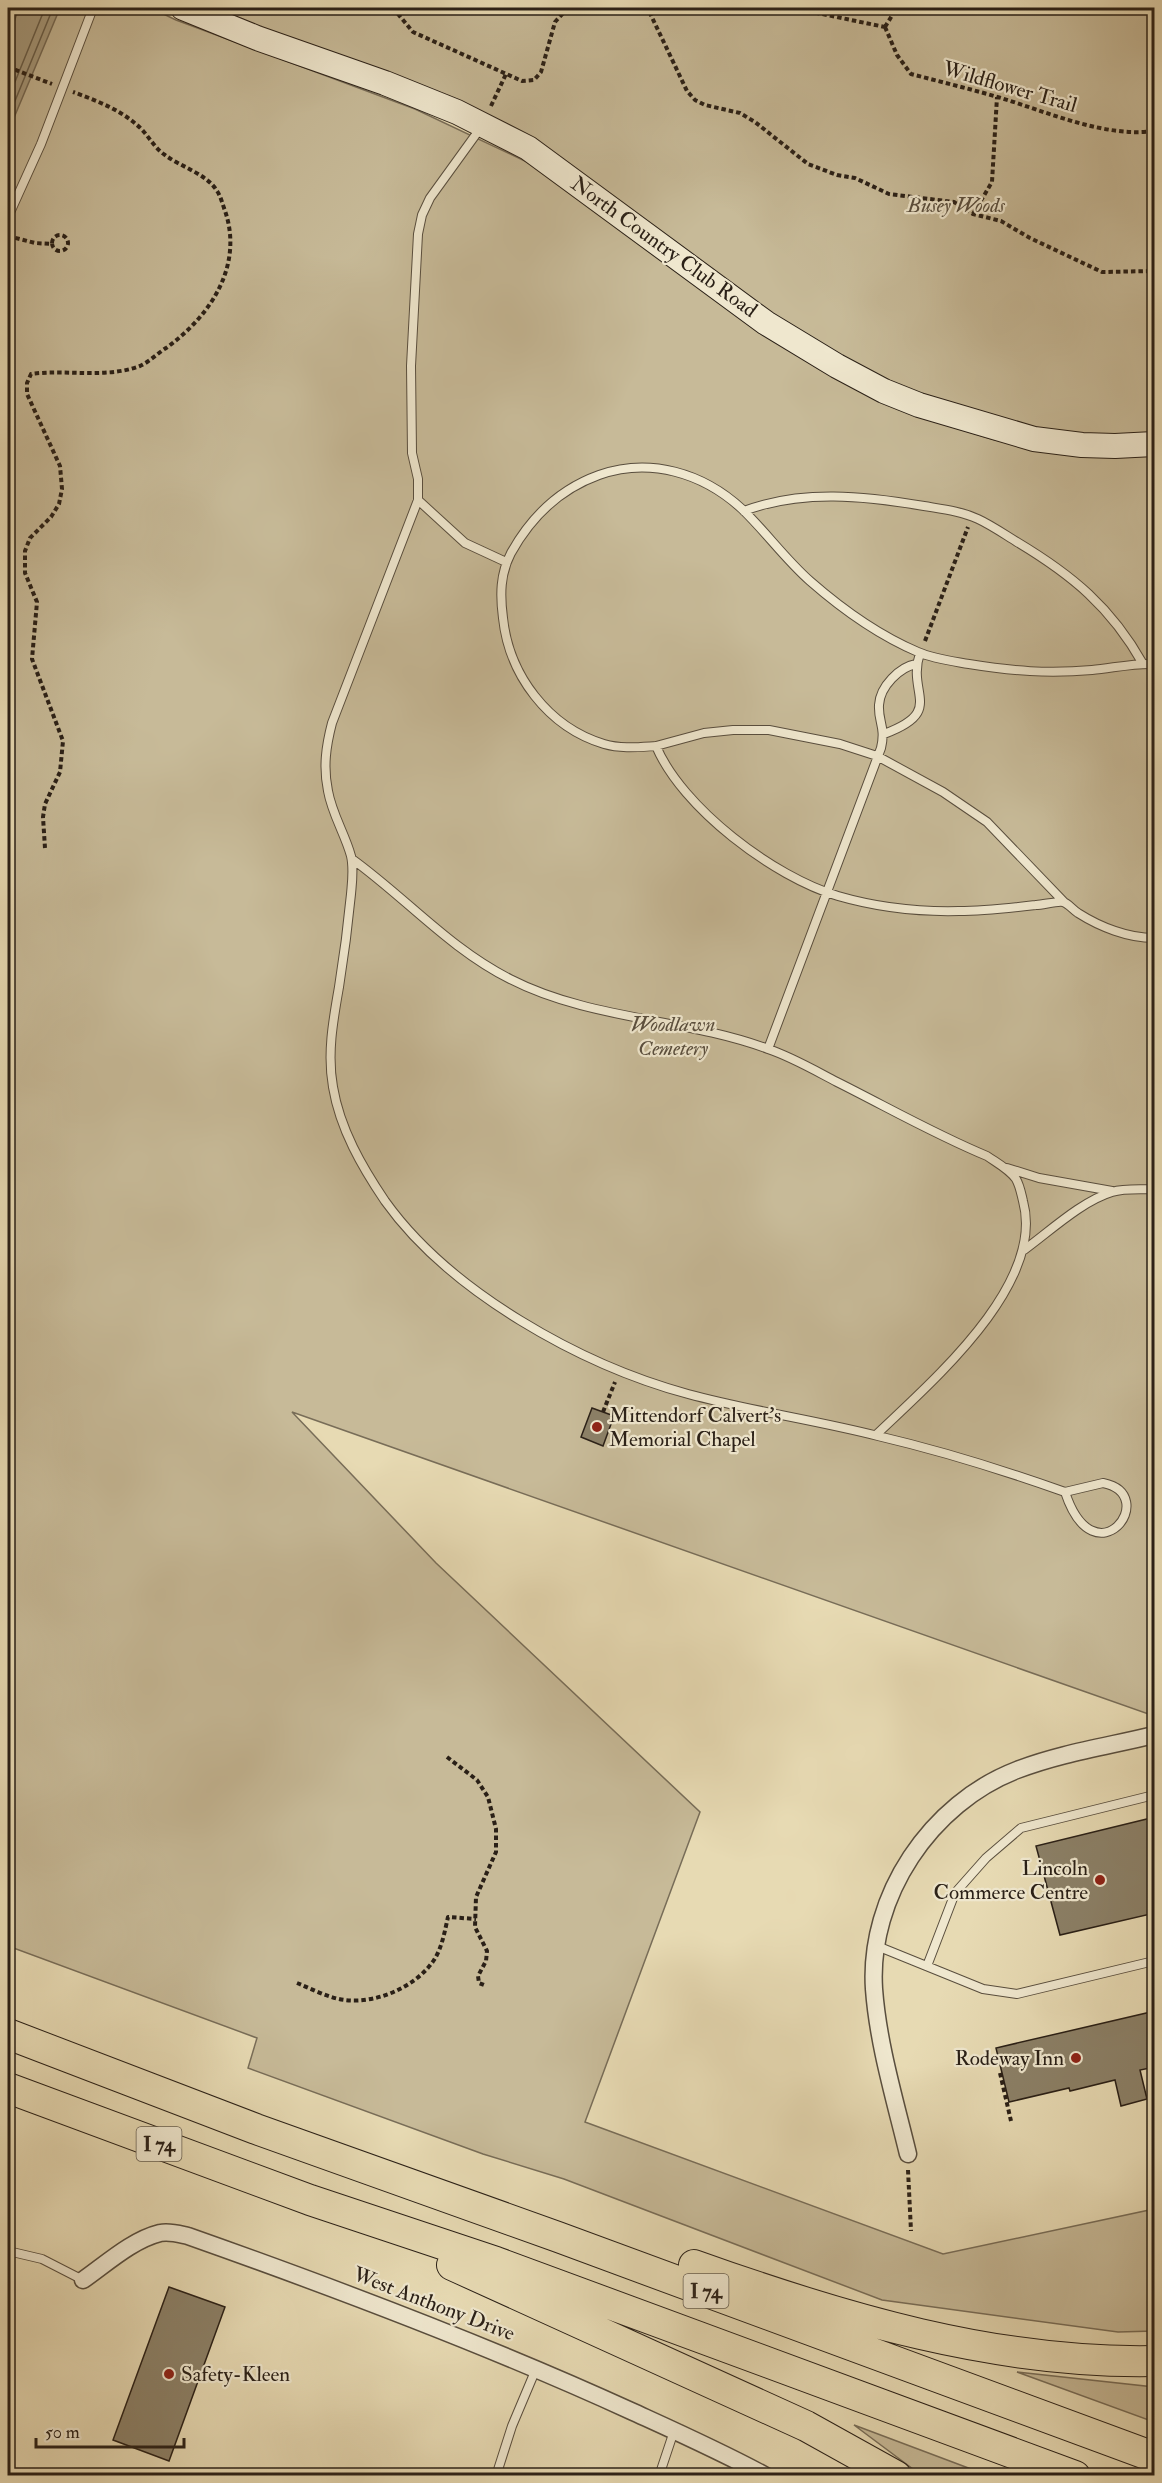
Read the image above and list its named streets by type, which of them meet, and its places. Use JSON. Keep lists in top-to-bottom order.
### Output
{
  "streets": {
    "highway": ["I 74"],
    "street": ["North Country Club Road", "West Anthony Drive"],
    "path": ["Wildflower Trail"]
  },
  "parks": ["Busey Woods", "Woodlawn Cemetery"],
  "places": [
    "Mittendorf Calvert's Memorial Chapel",
    "Lincoln Commerce Centre",
    "Rodeway Inn",
    "Safety-Kleen"
  ],
  "scale_bar": "50 m"
}
